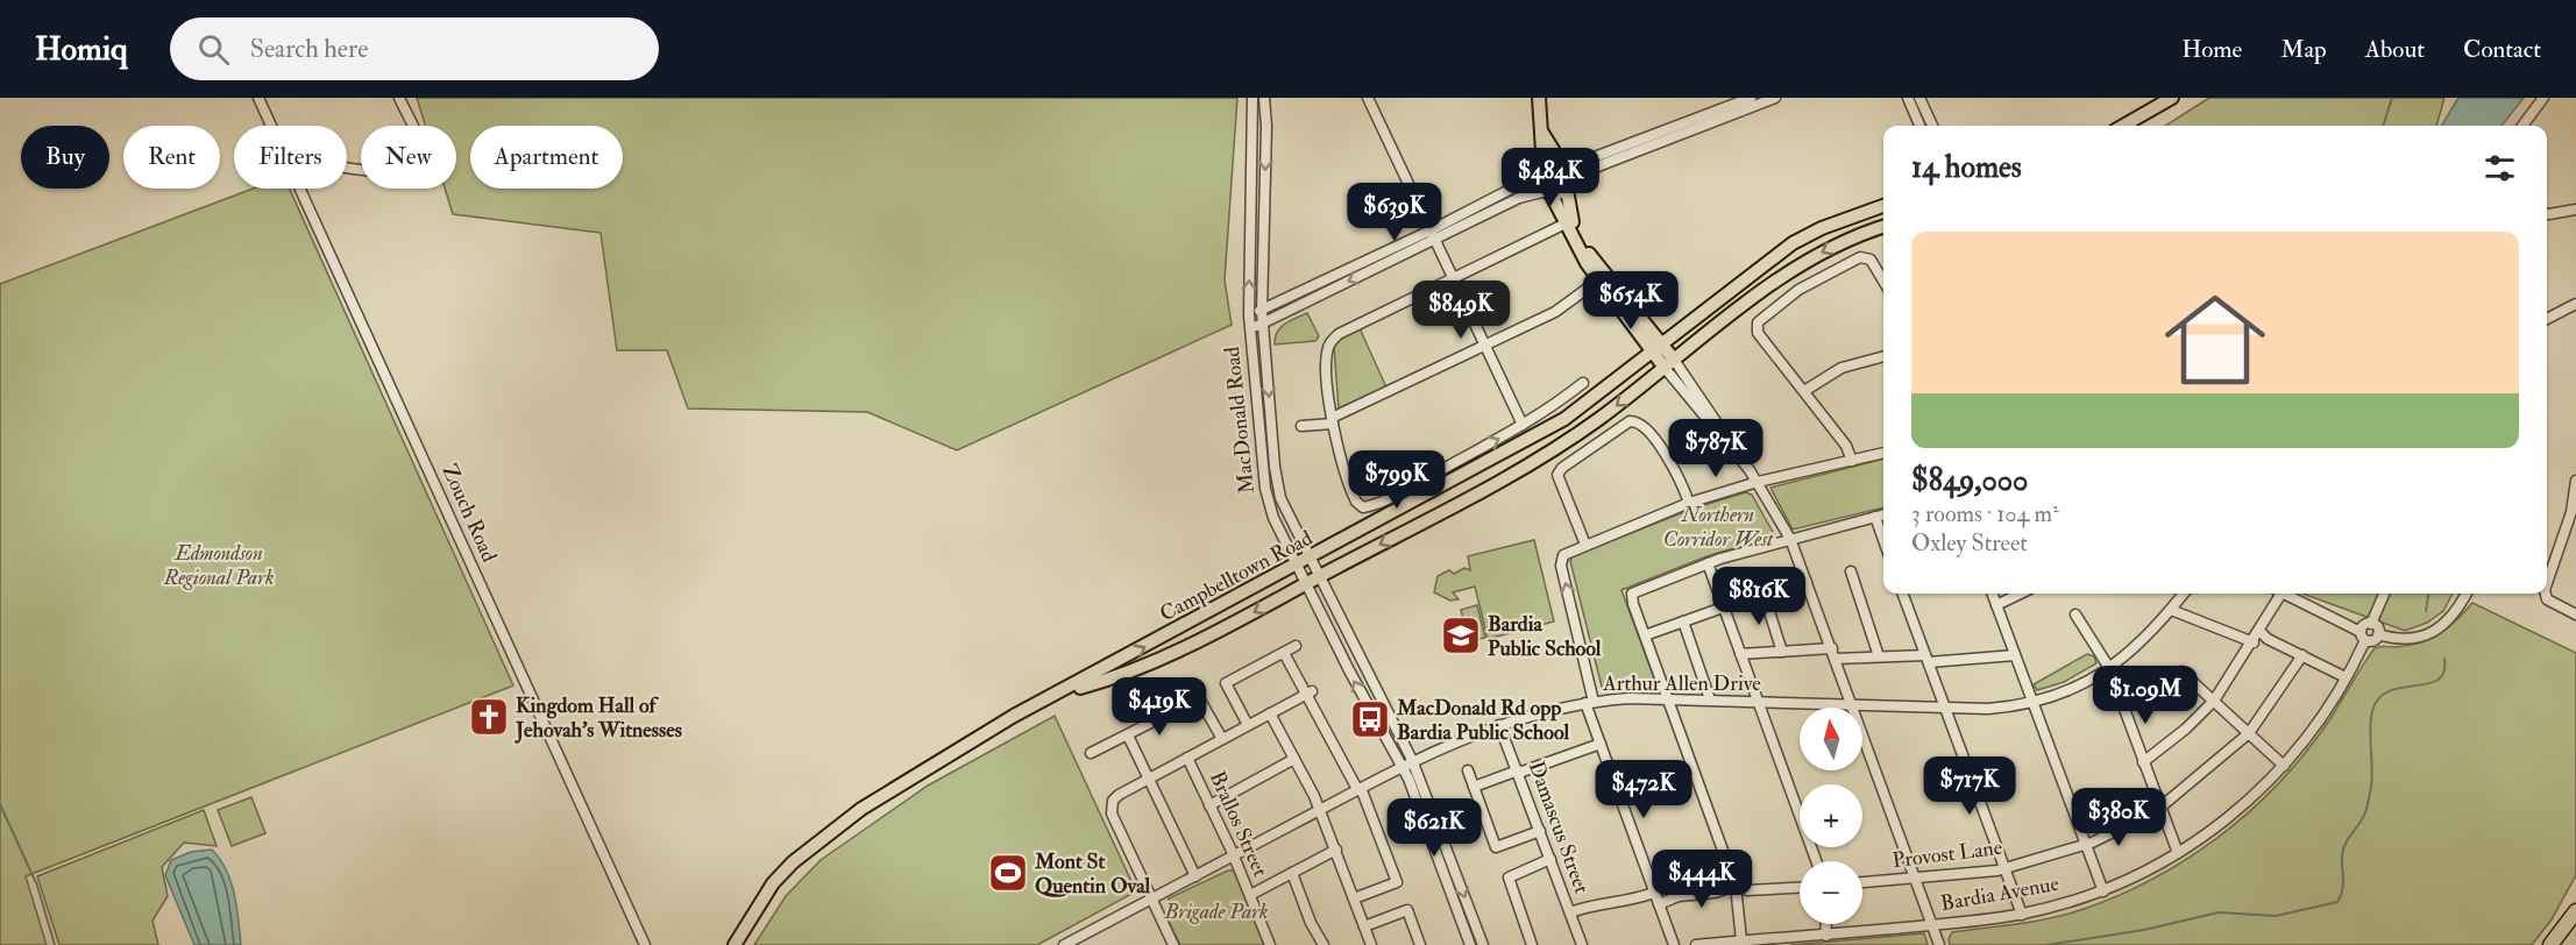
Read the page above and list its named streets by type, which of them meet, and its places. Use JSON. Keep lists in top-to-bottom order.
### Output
{
  "streets": {
    "main road": ["Campbelltown Road"],
    "street": [
      "MacDonald Road",
      "Zouch Road",
      "Arthur Allen Drive",
      "Brallos Street",
      "Damascus Street",
      "Provost Lane",
      "Bardia Avenue"
    ]
  },
  "crossings": [
    ["MacDonald Road", "Campbelltown Road"],
    ["MacDonald Road", "Arthur Allen Drive"],
    ["Arthur Allen Drive", "Brallos Street"],
    ["Arthur Allen Drive", "Damascus Street"]
  ],
  "parks": ["Northern Corridor West", "Edmondson Regional Park", "Brigade Park"],
  "places": {
    "school or university": ["Bardia Public School"],
    "church": ["Kingdom Hall of Jehovah's Witnesses"],
    "bus stop": ["MacDonald Rd opp Bardia Public School"],
    "sports": ["Mont St Quentin Oval"]
  },
  "north": "top",
  "page": {
    "header": "Homiq",
    "search": "Search here",
    "nav": [
      "Home",
      "Map",
      "About",
      "Contact"
    ],
    "chip": [
      "Buy",
      "Rent",
      "Filters",
      "New",
      "Apartment"
    ],
    "heading": "14 homes",
    "price": [
      "$484K",
      "$639K",
      "$654K",
      "$849K",
      "$787K",
      "$799K",
      "$816K",
      "$1.09M",
      "$419K",
      "$717K",
      "$472K",
      "$380K",
      "$621K",
      "$444K"
    ],
    "list": [
      {
        "name": "$849,000",
        "note": "3 rooms · 104 m² · Oxley Street"
      }
    ],
    "map_buttons": ["+", "−"]
  }
}
